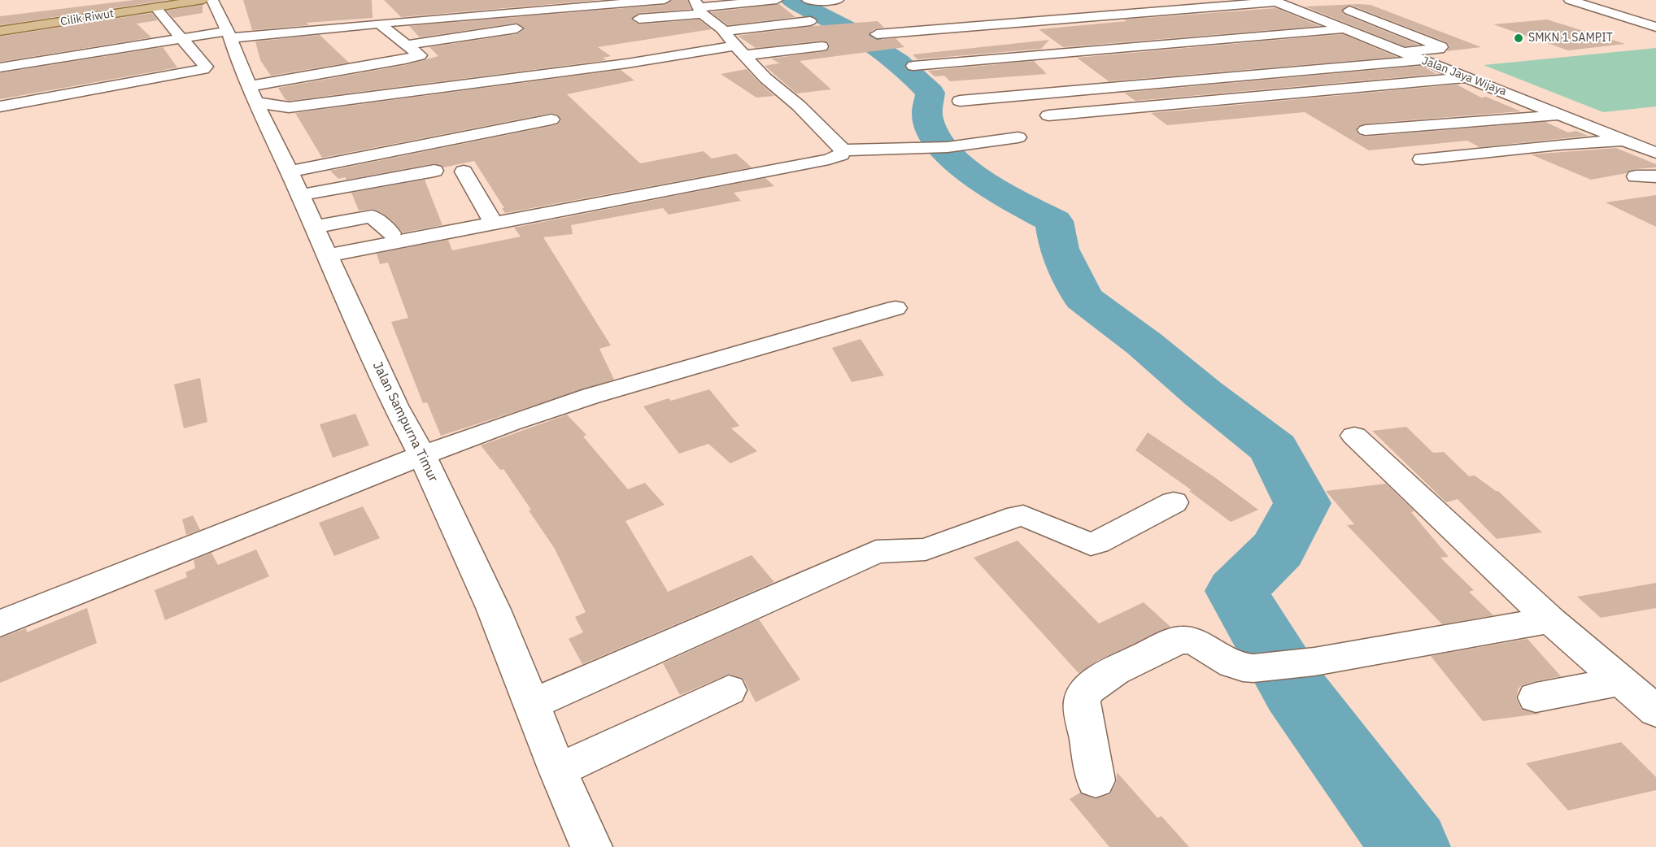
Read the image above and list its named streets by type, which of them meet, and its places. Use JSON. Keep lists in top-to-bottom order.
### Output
{
  "streets": {
    "main road": ["Cilik Riwut"],
    "street": ["Jalan Jaya Wijaya", "Jalan Sampurna Timur"]
  },
  "places": ["SMKN 1 SAMPIT"]
}
